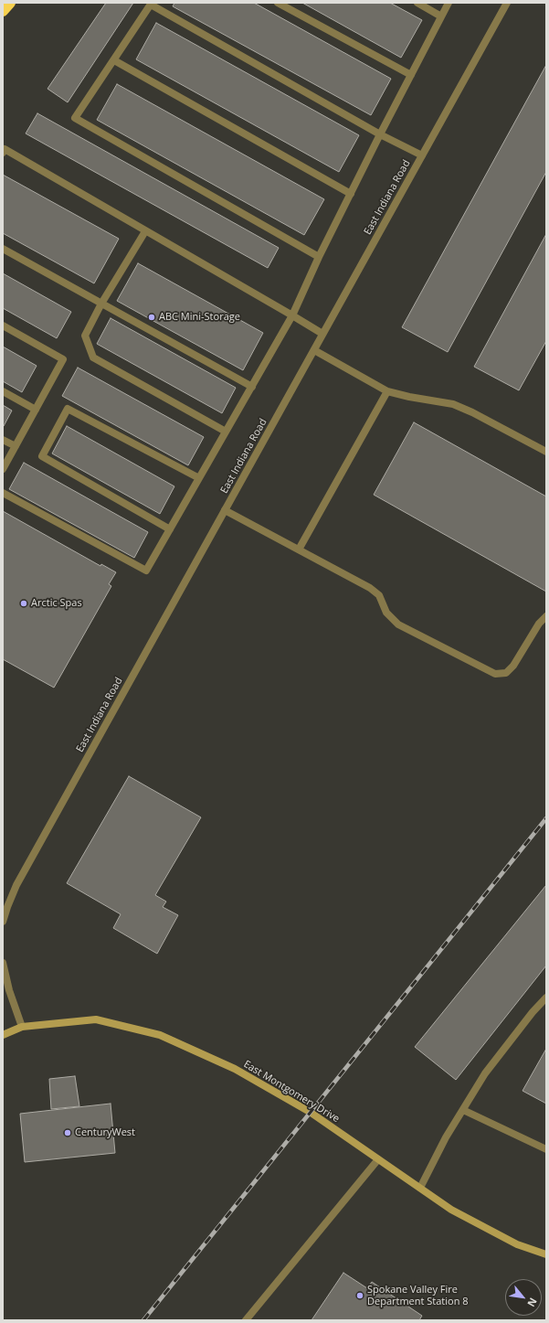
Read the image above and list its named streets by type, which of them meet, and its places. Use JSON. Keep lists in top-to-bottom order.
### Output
{
  "streets": {
    "street": ["East Indiana Road", "East Montgomery Drive"]
  },
  "places": [
    "ABC Mini-Storage",
    "Arctic Spas",
    "CenturyWest",
    "Spokane Valley Fire Department Station 8"
  ],
  "north": "bottom right"
}
